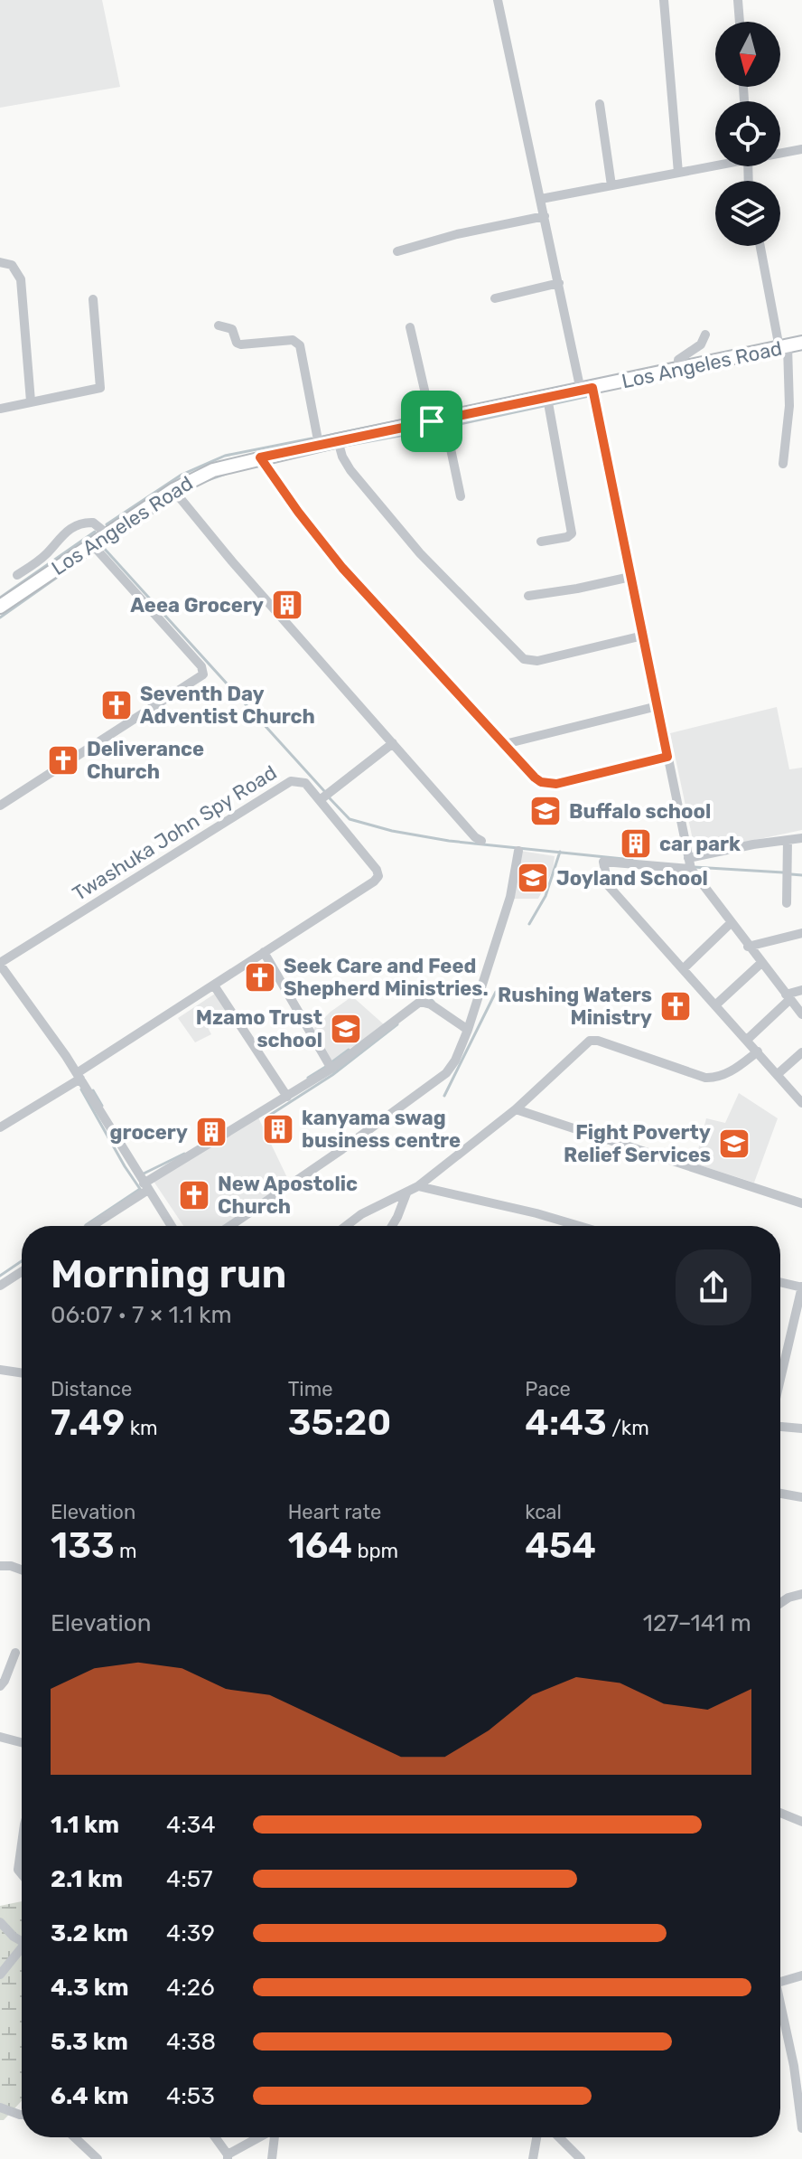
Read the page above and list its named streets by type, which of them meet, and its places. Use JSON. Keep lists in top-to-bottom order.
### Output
{
  "streets": {
    "main road": ["Los Angeles Road"],
    "street": ["Twashuka John Spy Road"]
  },
  "places": {
    "building": [
      "Aeea Grocery",
      "car park",
      "kanyama swag business centre",
      "grocery"
    ],
    "church": [
      "Seventh Day Adventist Church",
      "Deliverance Church",
      "Seek Care and Feed Shepherd Ministries.",
      "Rushing Waters Ministry",
      "New Apostolic Church"
    ],
    "school or university": [
      "Buffalo school",
      "Joyland School",
      "Mzamo Trust school",
      "Fight Poverty Relief Services"
    ]
  },
  "north": "bottom",
  "page": {
    "heading": ["Morning run", "06:07 · 7 × 1.1 km"],
    "stats": [
      ["Distance", "7.49 km"],
      ["Time", "35:20"],
      ["Pace", "4:43 /km"],
      ["Elevation", "133 m"],
      ["Heart rate", "164 bpm"],
      ["kcal", "454"]
    ],
    "chart": ["Elevation", "127–141 m"],
    "list": [
      {
        "name": "1.1 km",
        "note": "4:34"
      },
      {
        "name": "2.1 km",
        "note": "4:57"
      },
      {
        "name": "3.2 km",
        "note": "4:39"
      },
      {
        "name": "4.3 km",
        "note": "4:26"
      },
      {
        "name": "5.3 km",
        "note": "4:38"
      },
      {
        "name": "6.4 km",
        "note": "4:53"
      }
    ]
  }
}
